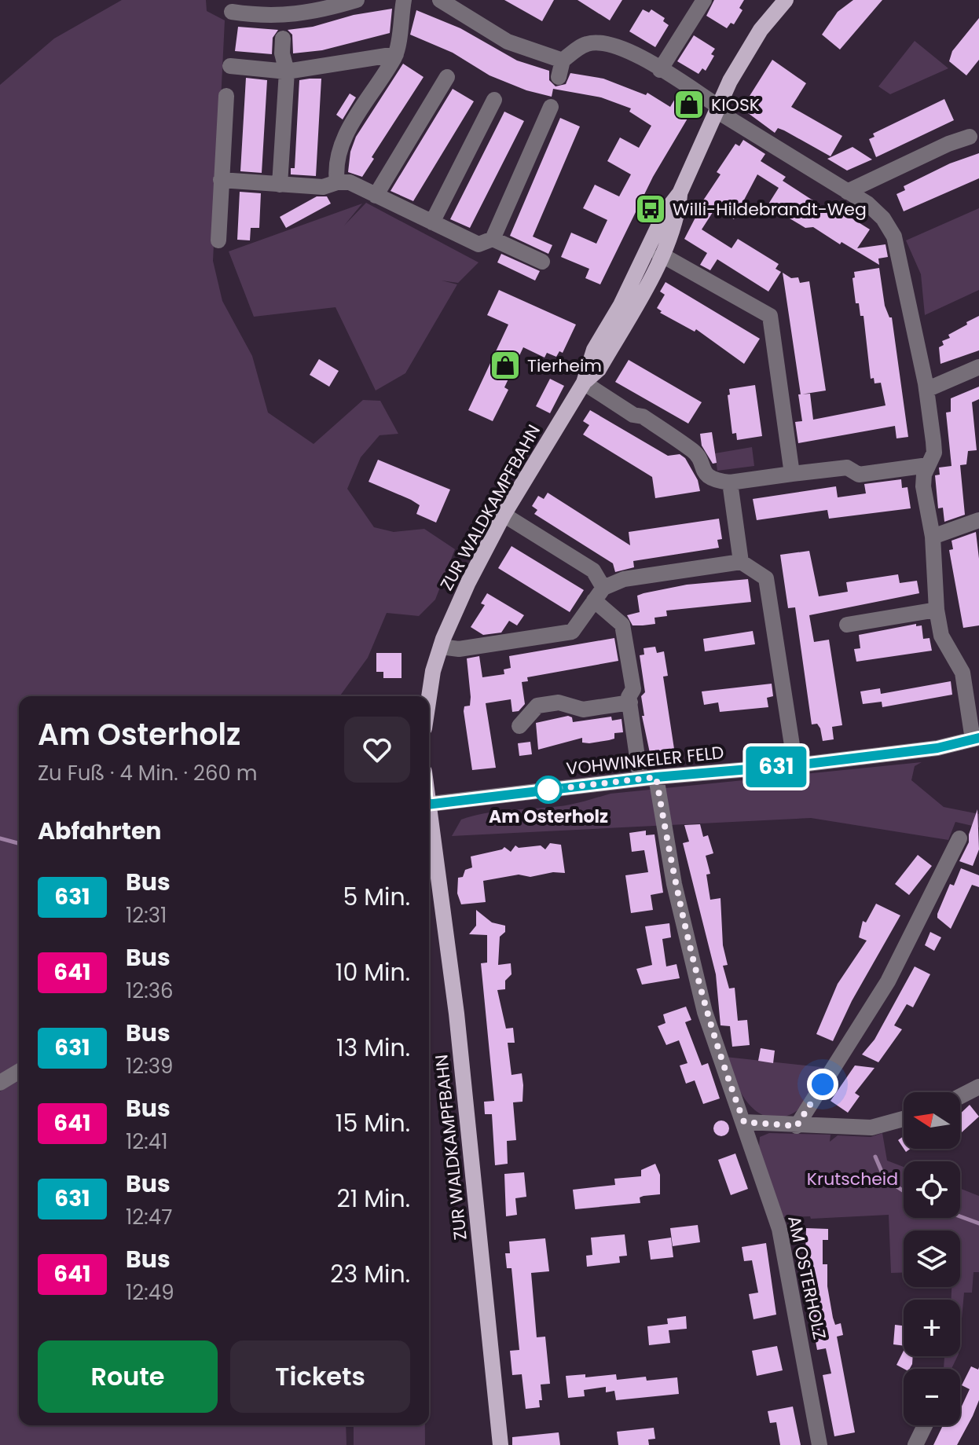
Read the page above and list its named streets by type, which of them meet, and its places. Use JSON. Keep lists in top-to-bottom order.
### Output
{
  "streets": {
    "main road": ["ZUR WALDKAMPFBAHN"],
    "street": ["VOHWINKELER FELD", "AM OSTERHOLZ"]
  },
  "crossings": [
    ["ZUR WALDKAMPFBAHN", "AM OSTERHOLZ"],
    ["VOHWINKELER FELD", "AM OSTERHOLZ"]
  ],
  "parks": ["Krutscheid"],
  "places": {
    "shop": ["KIOSK", "Tierheim"],
    "bus stop": ["Willi-Hildebrandt-Weg"],
    "other": ["Am Osterholz"]
  },
  "lines": ["bus line 631"],
  "north": "left",
  "page": {
    "on_map": "631",
    "heading": [
      ["Am Osterholz", "Zu Fuß · 4 Min. · 260 m"],
      "Abfahrten"
    ],
    "list": [
      {
        "mark": "631",
        "name": "Bus",
        "note": "12:31",
        "value": "5 Min."
      },
      {
        "mark": "641",
        "name": "Bus",
        "note": "12:36",
        "value": "10 Min."
      },
      {
        "mark": "631",
        "name": "Bus",
        "note": "12:39",
        "value": "13 Min."
      },
      {
        "mark": "641",
        "name": "Bus",
        "note": "12:41",
        "value": "15 Min."
      },
      {
        "mark": "631",
        "name": "Bus",
        "note": "12:47",
        "value": "21 Min."
      },
      {
        "mark": "641",
        "name": "Bus",
        "note": "12:49",
        "value": "23 Min."
      }
    ],
    "map_buttons": ["+", "−"],
    "buttons": ["Route", "Tickets"]
  }
}
